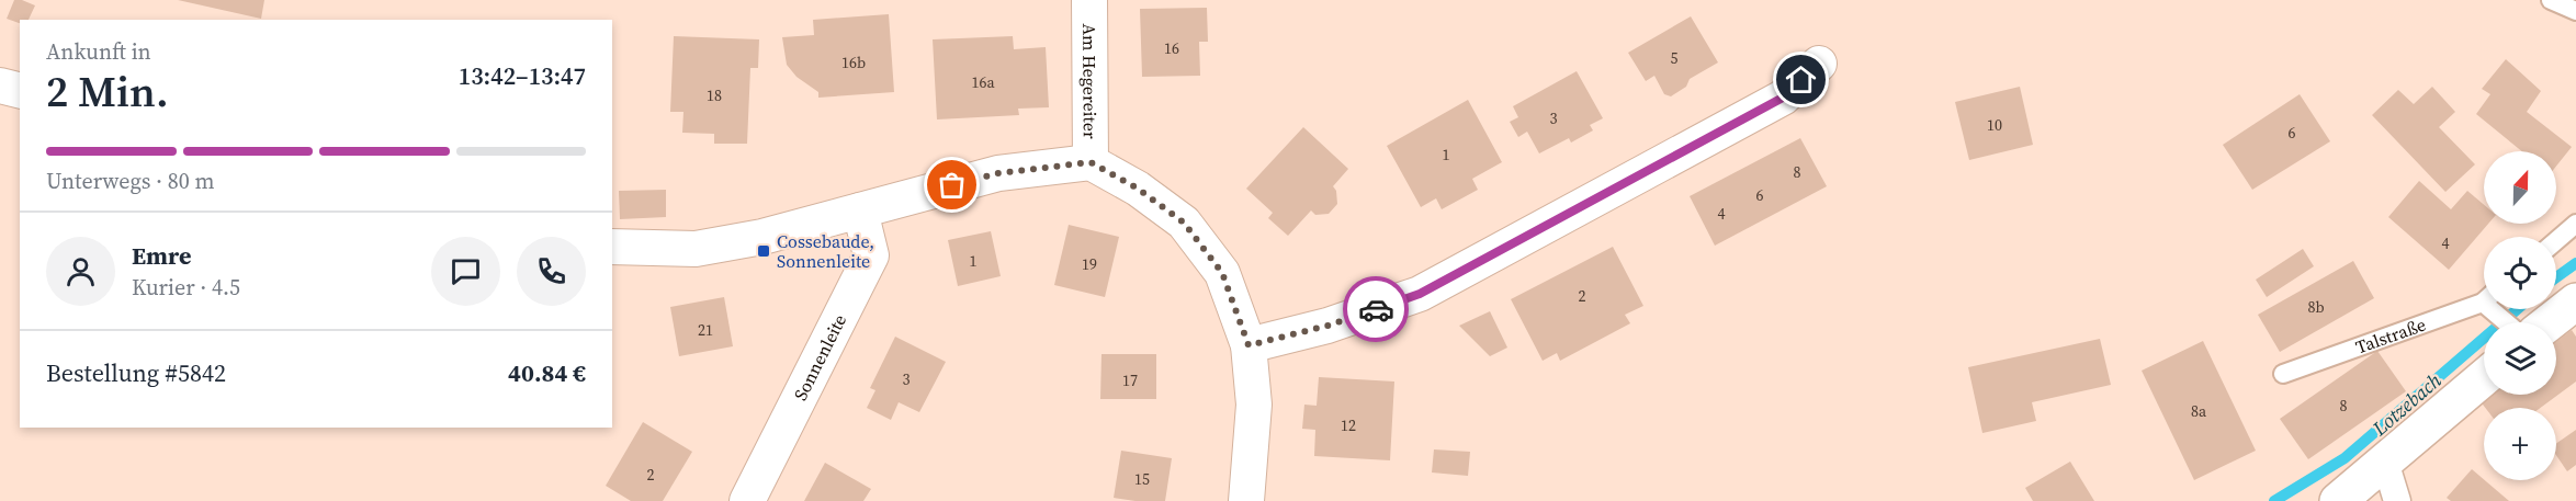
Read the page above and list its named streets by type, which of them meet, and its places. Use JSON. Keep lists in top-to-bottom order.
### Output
{
  "streets": {
    "street": ["Am Hegereiter", "Sonnenleite"],
    "lane": ["Talstraße"]
  },
  "water": ["Lotzebach"],
  "places": {
    "transit": ["Cossebaude, Sonnenleite"]
  },
  "house_numbers": [
    "16",
    "5",
    "16b",
    "16a",
    "18",
    "3",
    "10",
    "6",
    "1",
    "8",
    "6",
    "4",
    "4",
    "1",
    "19",
    "2",
    "8b",
    "21",
    "3",
    "17",
    "8",
    "8a",
    "12",
    "2",
    "15"
  ],
  "north": "top",
  "page": {
    "heading": ["2 Min.", "Ankunft in", "13:42–13:47"],
    "panel": [
      "Emre",
      "Kurier · 4.5",
      "Bestellung #5842",
      "40.84 €"
    ],
    "bar": "Unterwegs · 80 m",
    "map_buttons": "+"
  }
}
